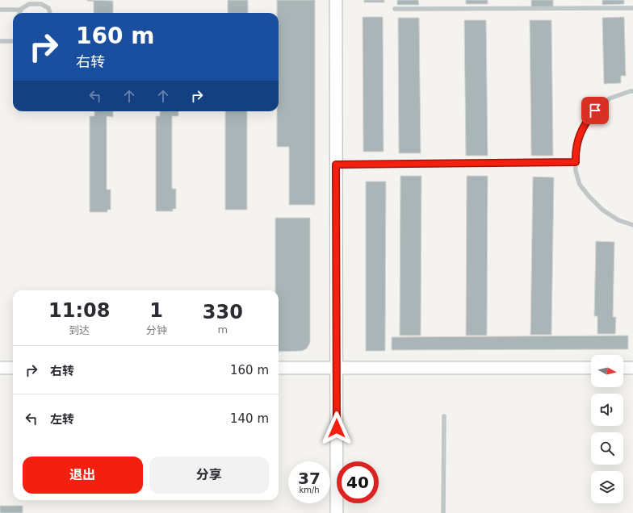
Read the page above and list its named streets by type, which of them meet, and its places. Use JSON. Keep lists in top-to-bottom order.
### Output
{
  "north": "right",
  "page": {
    "turn": ["160 m", "右转"],
    "eta": [
      "11:08",
      "到达",
      "1",
      "分钟",
      "330",
      "m"
    ],
    "list": [
      {
        "name": "右转",
        "value": "160 m"
      },
      {
        "name": "左转",
        "value": "140 m"
      }
    ],
    "buttons": ["退出", "分享"],
    "speed": "37 km/h",
    "limit": "40"
  }
}
